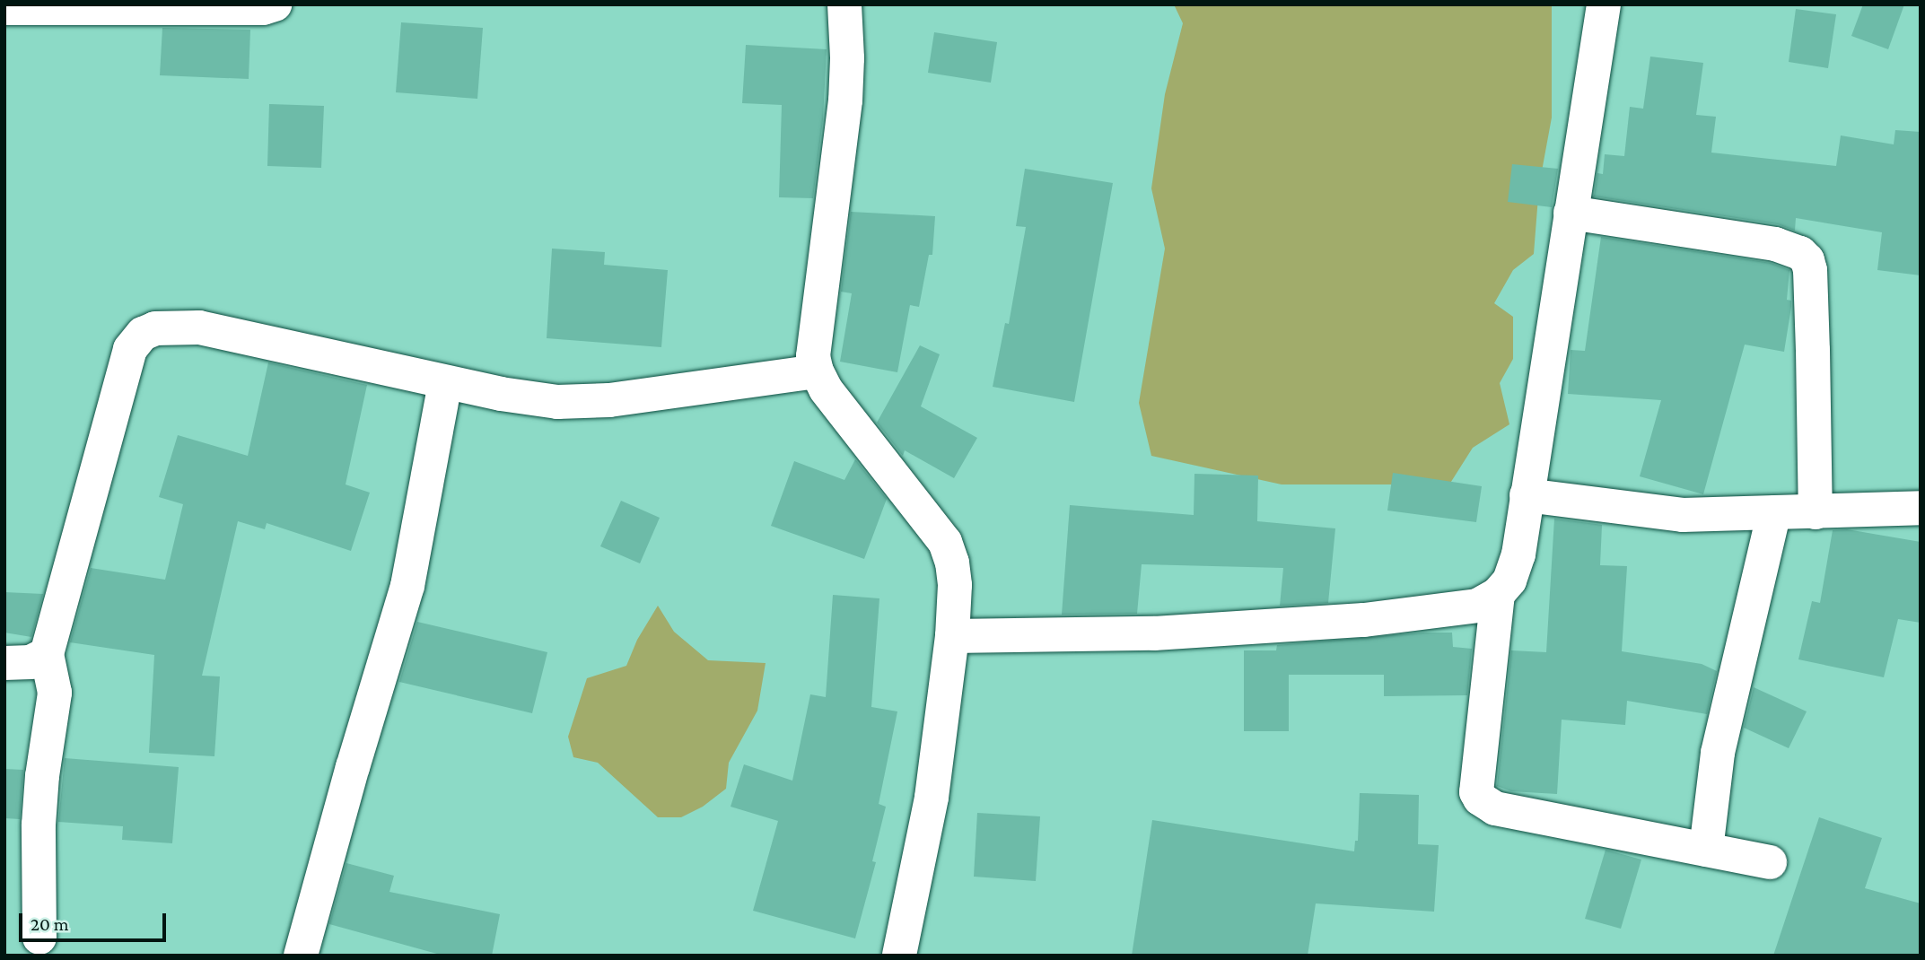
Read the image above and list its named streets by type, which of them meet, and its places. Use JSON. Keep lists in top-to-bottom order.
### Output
{
  "scale_bar": "20 m"
}
